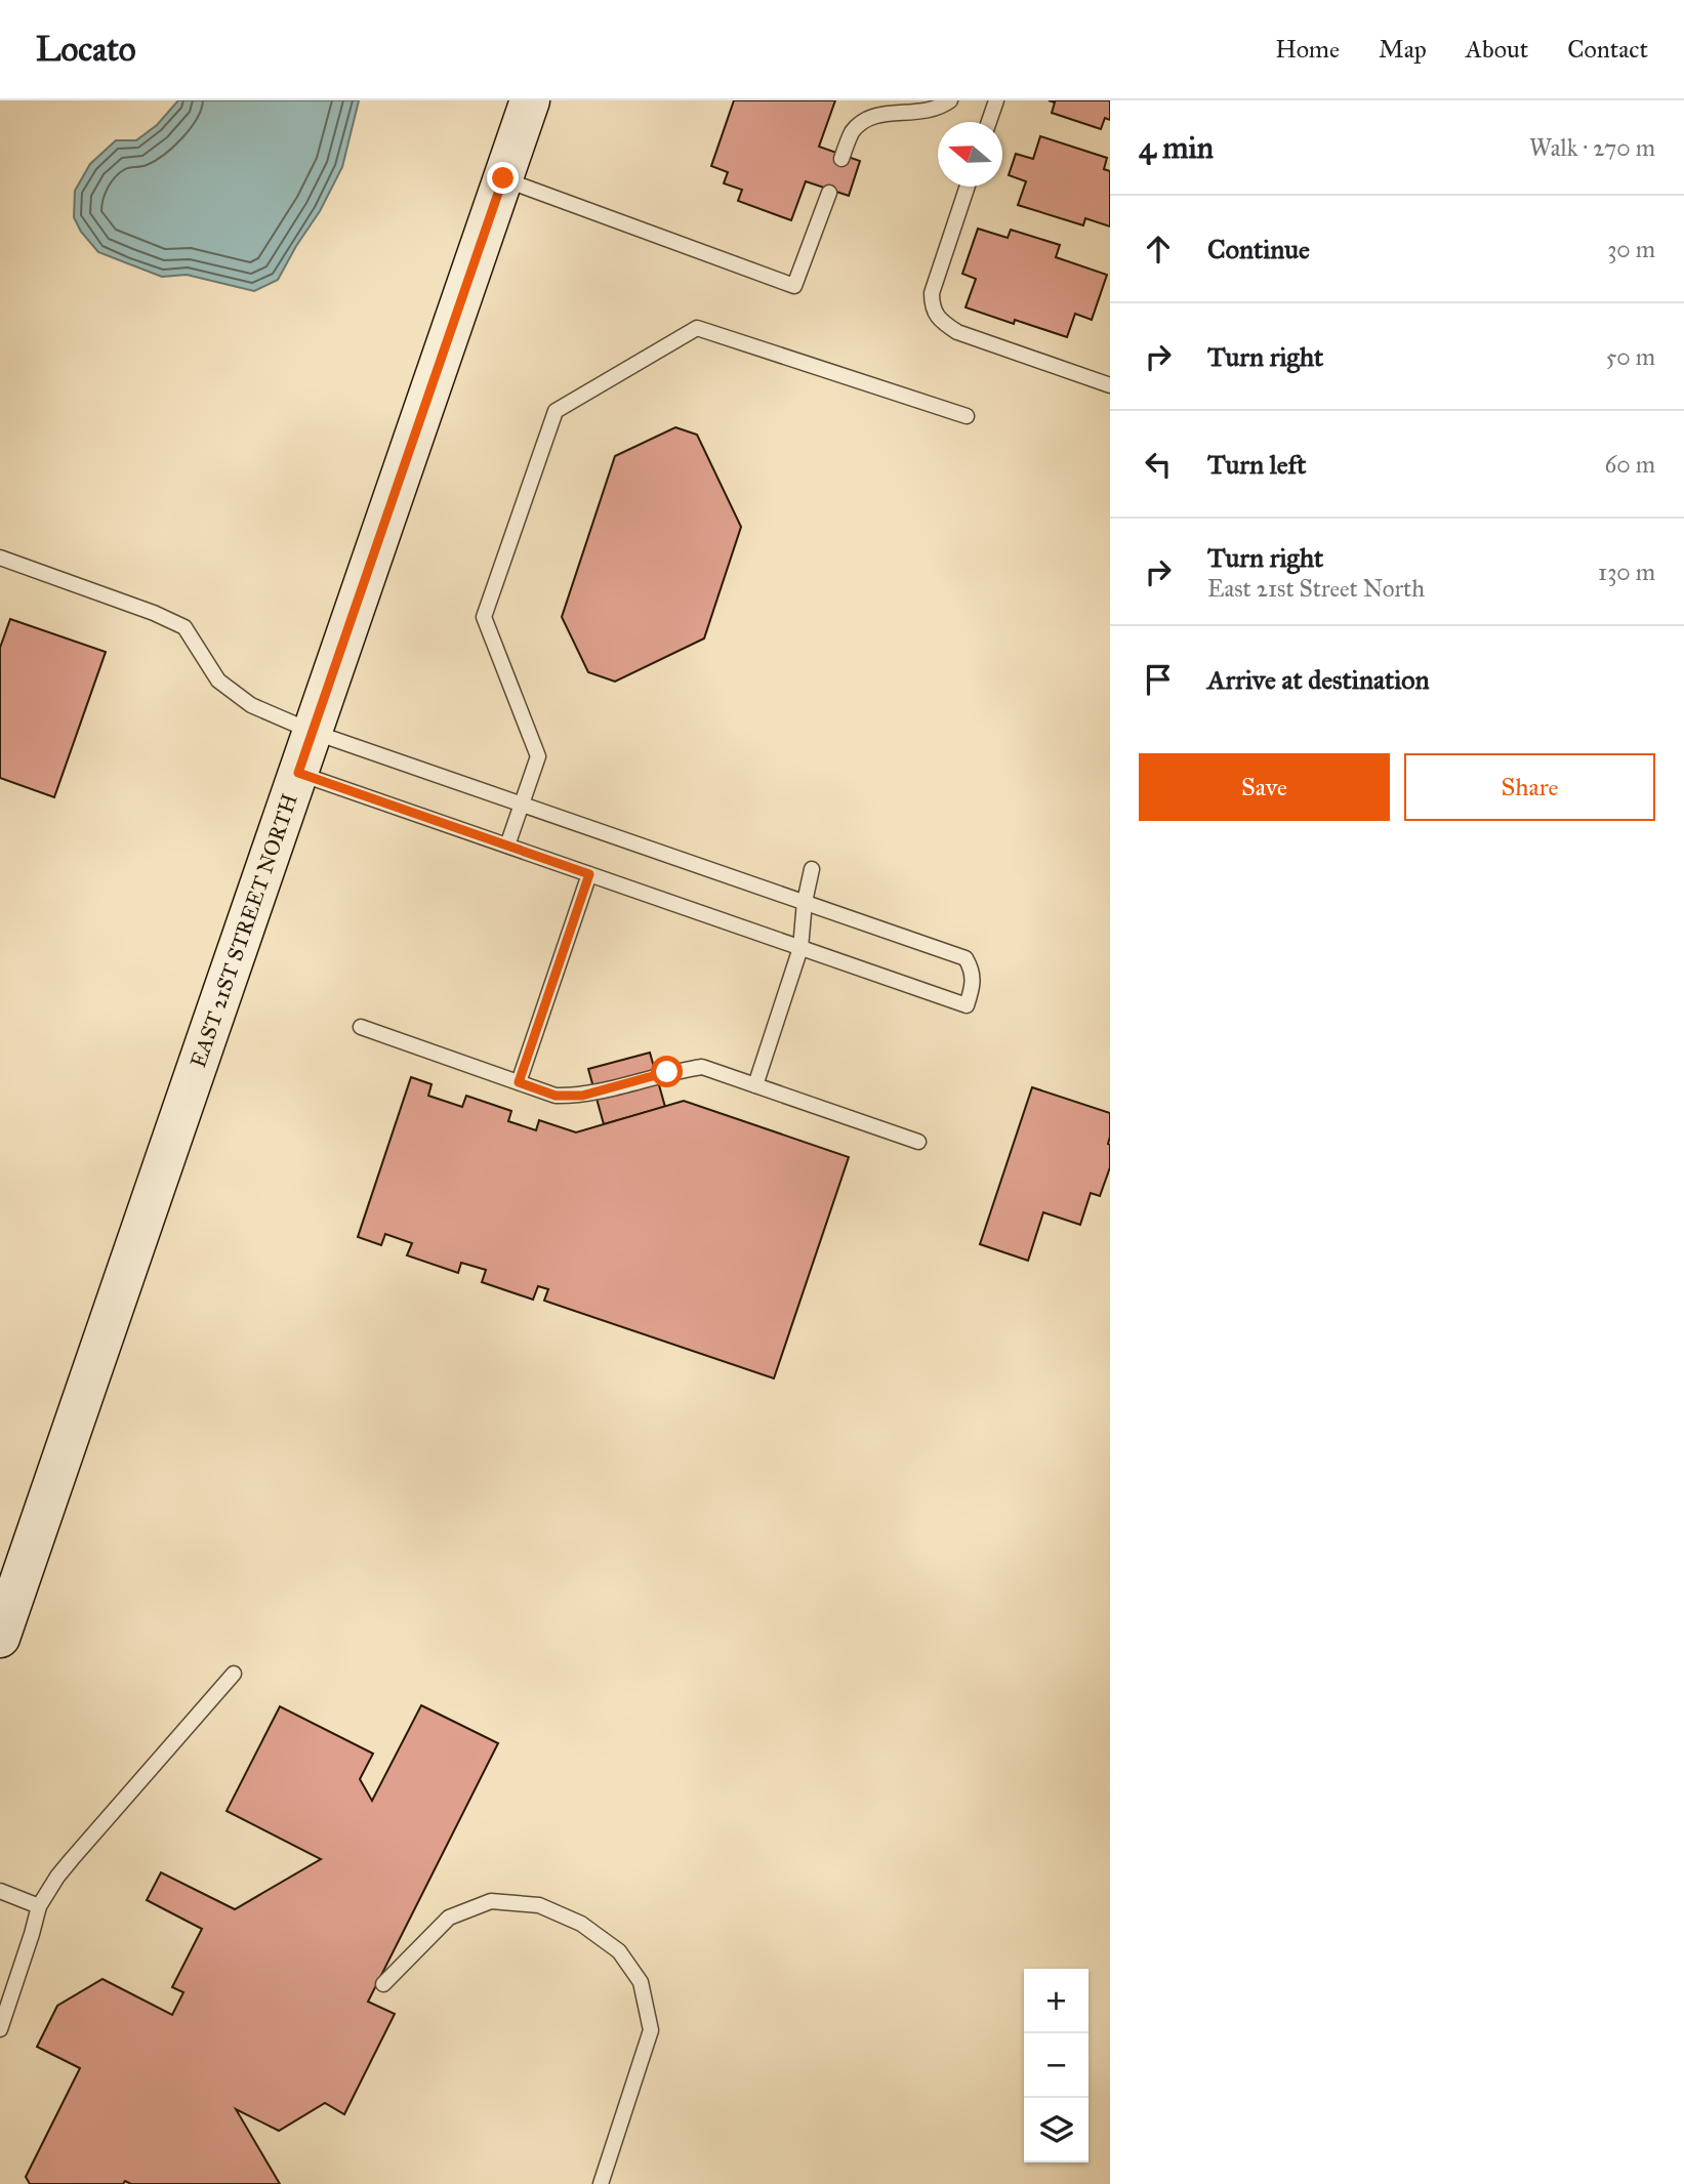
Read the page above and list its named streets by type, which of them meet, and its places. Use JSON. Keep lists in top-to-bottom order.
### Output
{
  "streets": {
    "main road": ["EAST 21ST STREET NORTH"]
  },
  "north": "left",
  "page": {
    "header": "Locato",
    "nav": [
      "Home",
      "Map",
      "About",
      "Contact"
    ],
    "heading": ["4 min", "Walk · 270 m"],
    "list": [
      ["Continue", "30 m"],
      ["Turn right", "50 m"],
      ["Turn left", "60 m"],
      ["Turn right", "East 21st Street North", "130 m"],
      "Arrive at destination"
    ],
    "buttons": ["Save", "Share"],
    "map_buttons": ["+", "−"]
  }
}
